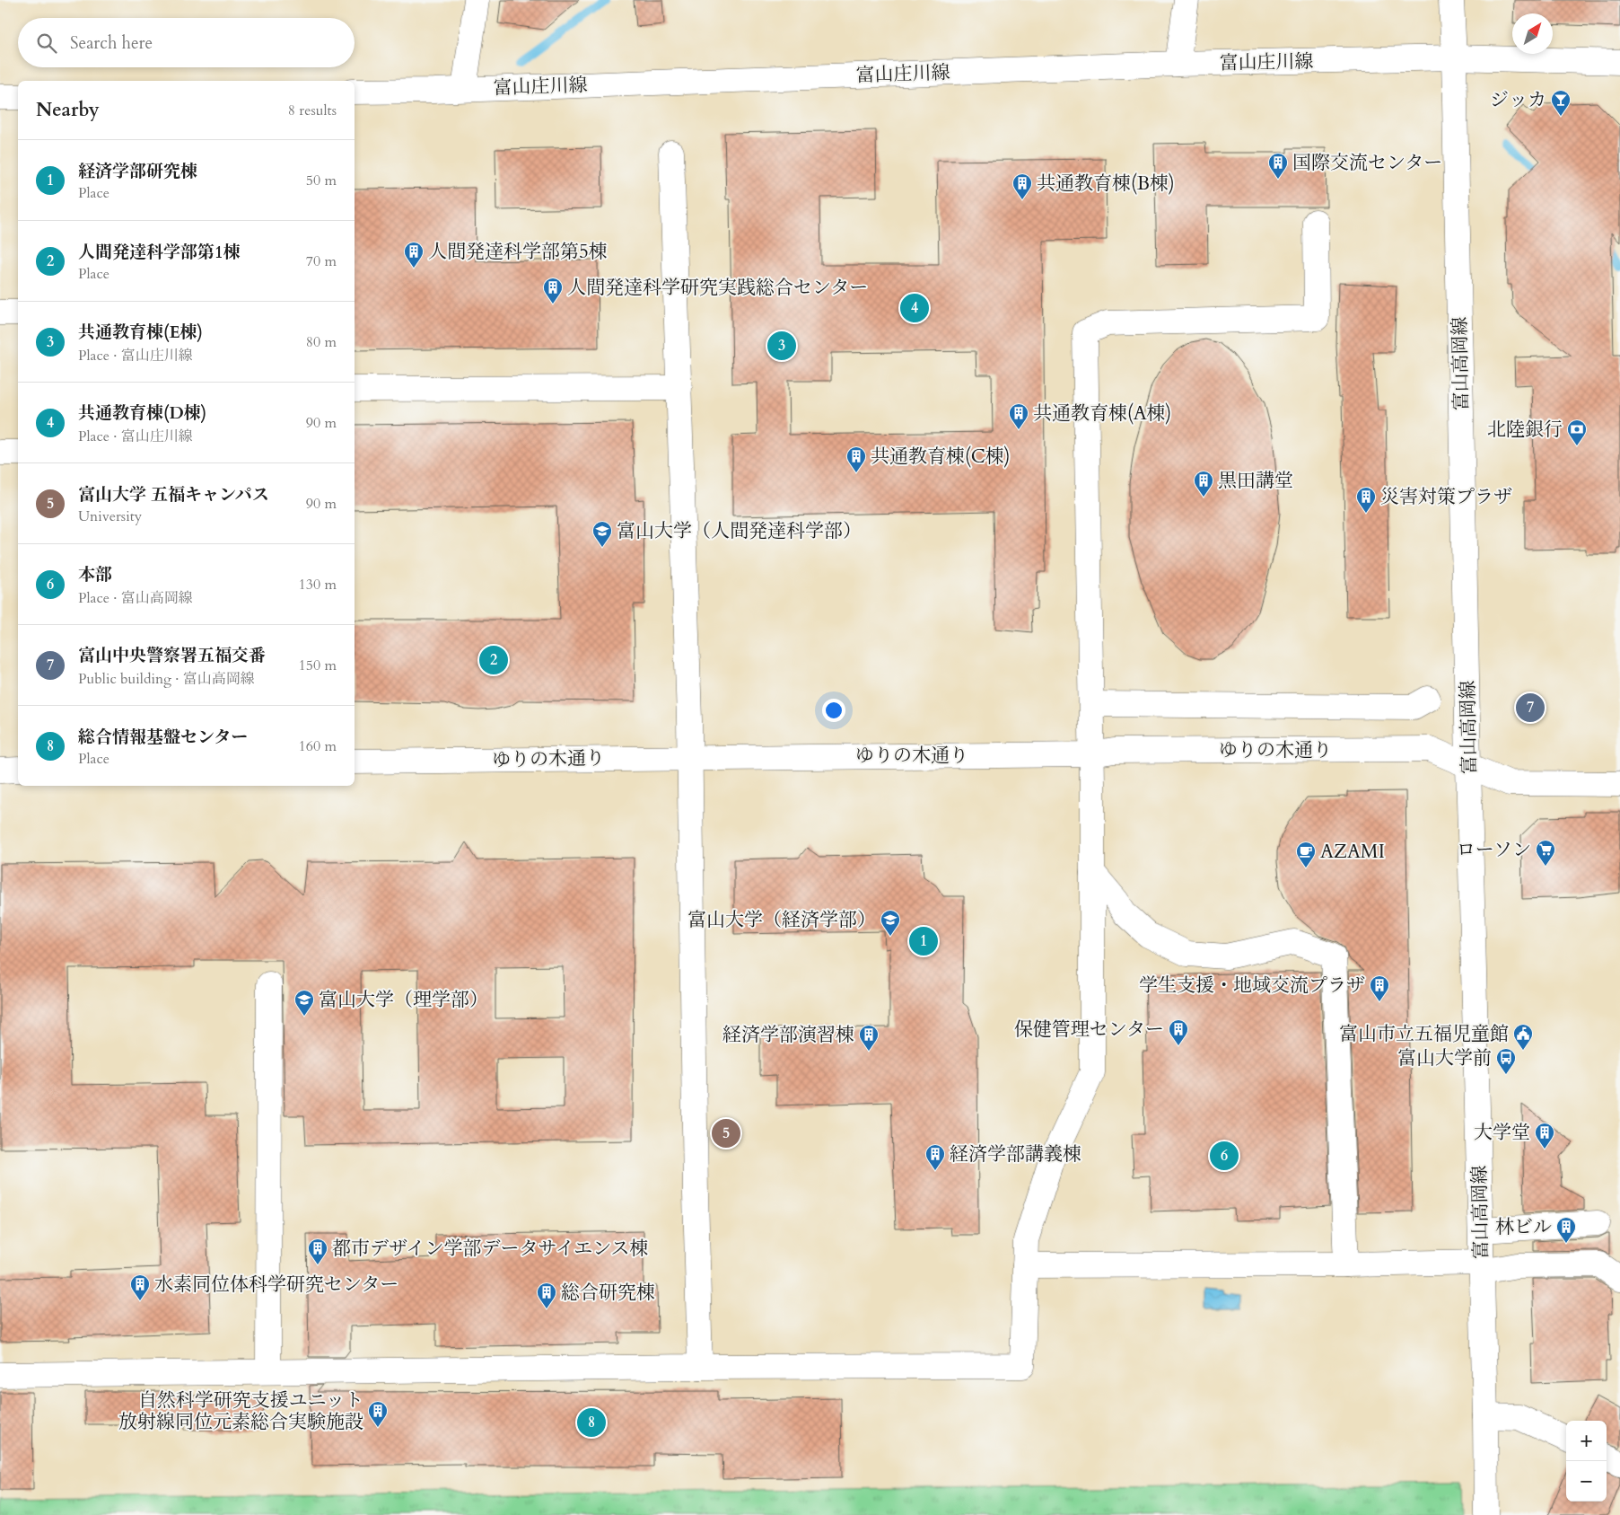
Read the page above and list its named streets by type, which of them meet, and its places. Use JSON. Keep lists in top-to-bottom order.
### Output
{
  "streets": {
    "main road": ["富山庄川線", "富山高岡線", "ゆりの木通り"]
  },
  "crossings": [
    ["富山庄川線", "富山高岡線"],
    ["富山高岡線", "ゆりの木通り"]
  ],
  "places": {
    "bar": ["ジッカ"],
    "building": [
      "国際交流センター",
      "共通教育棟(B棟)",
      "人間発達科学部第5棟",
      "人間発達科学研究実践総合センター",
      "共通教育棟(A棟)",
      "共通教育棟(C棟)",
      "黒田講堂",
      "災害対策プラザ",
      "学生支援・地域交流プラザ",
      "保健管理センター",
      "経済学部演習棟",
      "大学堂",
      "経済学部講義棟",
      "林ビル",
      "都市デザイン学部データサイエンス棟",
      "水素同位体科学研究センター",
      "総合研究棟",
      "自然科学研究支援ユニット 放射線同位元素総合実験施設"
    ],
    "bank": ["北陸銀行"],
    "school or university": ["富山大学（人間発達科学部）", "富山大学（経済学部）", "富山大学（理学部）"],
    "supermarket": ["ローソン"],
    "cafe": ["AZAMI"],
    "public building": ["富山市立五福児童館"],
    "bus stop": ["富山大学前"]
  },
  "north": "top right",
  "page": {
    "search": "Search here",
    "heading": ["Nearby", "8 results"],
    "list": [
      {
        "mark": "1",
        "name": "経済学部研究棟",
        "note": "Place",
        "value": "50 m"
      },
      {
        "mark": "2",
        "name": "人間発達科学部第1棟",
        "note": "Place",
        "value": "70 m"
      },
      {
        "mark": "3",
        "name": "共通教育棟(E棟)",
        "note": "Place · 富山庄川線",
        "value": "80 m"
      },
      {
        "mark": "4",
        "name": "共通教育棟(D棟)",
        "note": "Place · 富山庄川線",
        "value": "90 m"
      },
      {
        "mark": "5",
        "name": "富山大学 五福キャンパス",
        "note": "University",
        "value": "90 m"
      },
      {
        "mark": "6",
        "name": "本部",
        "note": "Place · 富山高岡線",
        "value": "130 m"
      },
      {
        "mark": "7",
        "name": "富山中央警察署五福交番",
        "note": "Public building · 富山高岡線",
        "value": "150 m"
      },
      {
        "mark": "8",
        "name": "総合情報基盤センター",
        "note": "Place",
        "value": "160 m"
      }
    ],
    "pins": [
      "4",
      "3",
      "2",
      "7",
      "1",
      "5",
      "6",
      "8"
    ],
    "map_buttons": ["+", "−"]
  }
}
